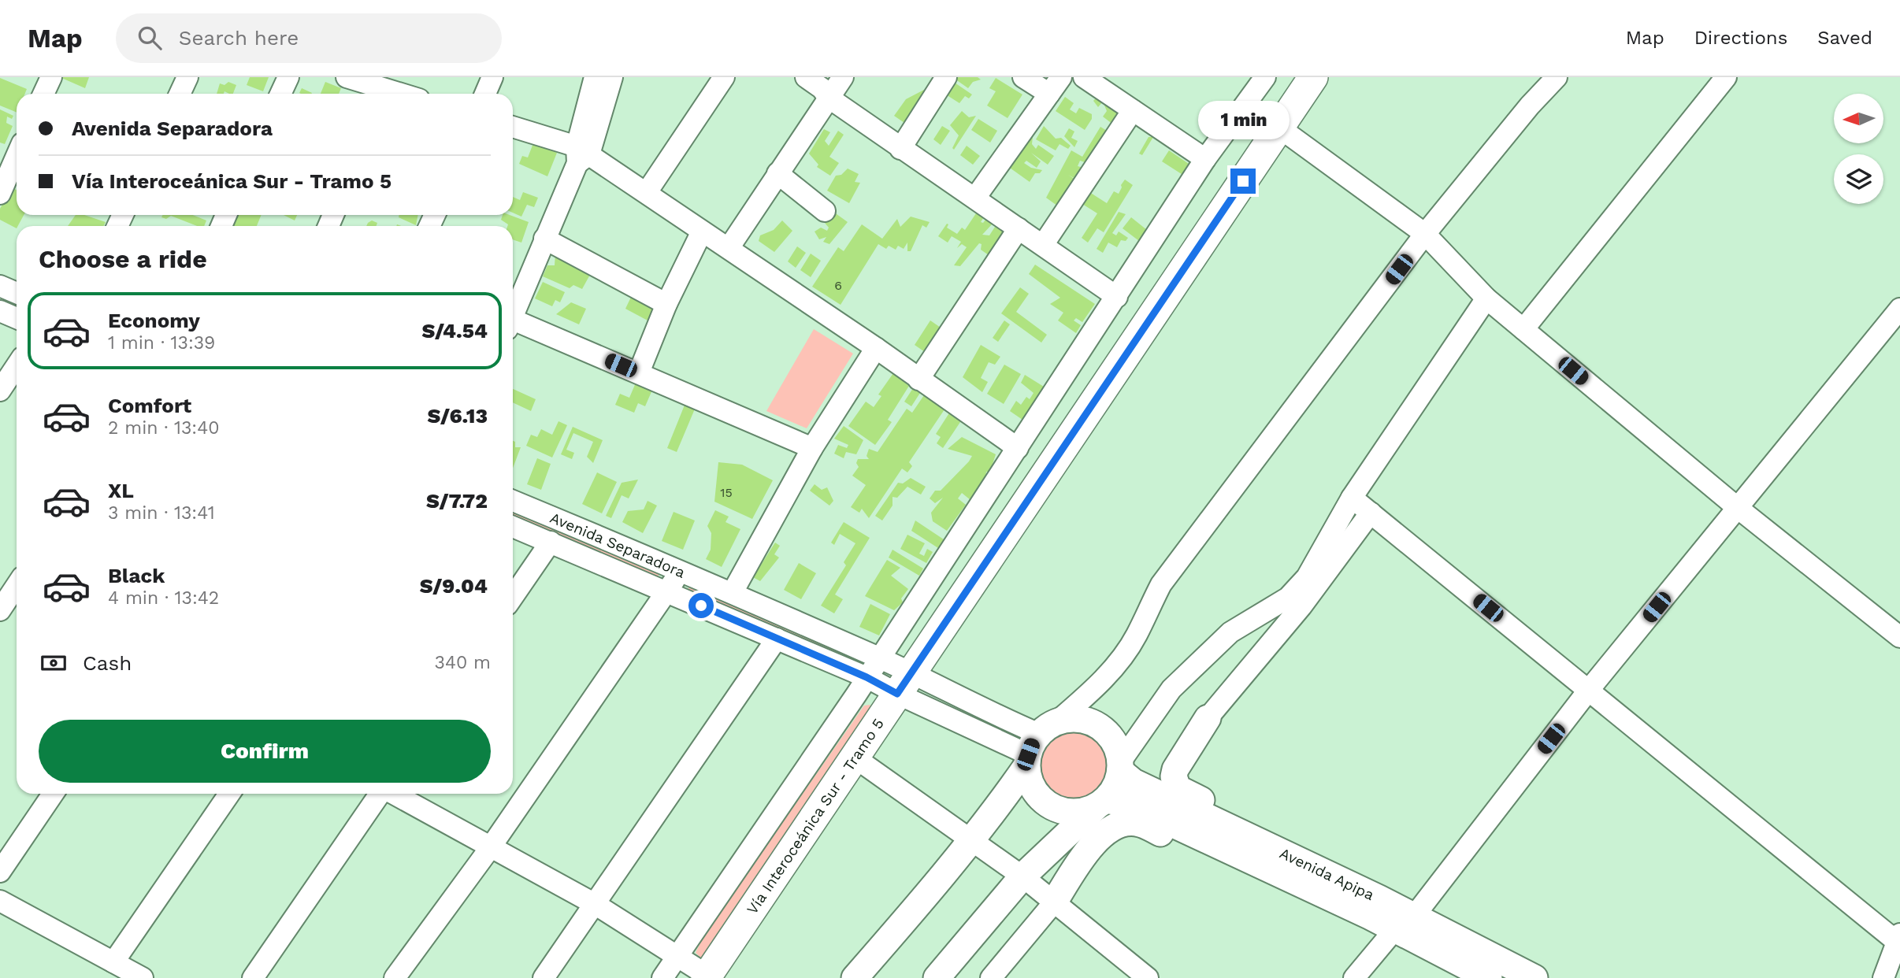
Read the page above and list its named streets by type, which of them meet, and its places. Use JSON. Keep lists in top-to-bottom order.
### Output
{
  "streets": {
    "highway": ["Vía Interoceánica Sur - Tramo 5"],
    "main road": ["Avenida Apipa"],
    "street": ["Avenida Separadora"]
  },
  "crossings": [
    ["Avenida Separadora", "Vía Interoceánica Sur - Tramo 5"]
  ],
  "house_numbers": ["6", "15"],
  "north": "left",
  "page": {
    "header": "Map",
    "search": "Search here",
    "nav": ["Map", "Directions", "Saved"],
    "banner": ["Avenida Separadora", "Vía Interoceánica Sur - Tramo 5"],
    "bubble": "1 min",
    "heading": "Choose a ride",
    "list": [
      {
        "name": "Economy",
        "note": "1 min · 13:39",
        "value": "S/4.54"
      },
      {
        "name": "Comfort",
        "note": "2 min · 13:40",
        "value": "S/6.13"
      },
      {
        "name": "XL",
        "note": "3 min · 13:41",
        "value": "S/7.72"
      },
      {
        "name": "Black",
        "note": "4 min · 13:42",
        "value": "S/9.04"
      }
    ],
    "pay": ["Cash", "340 m"],
    "buttons": "Confirm"
  }
}
